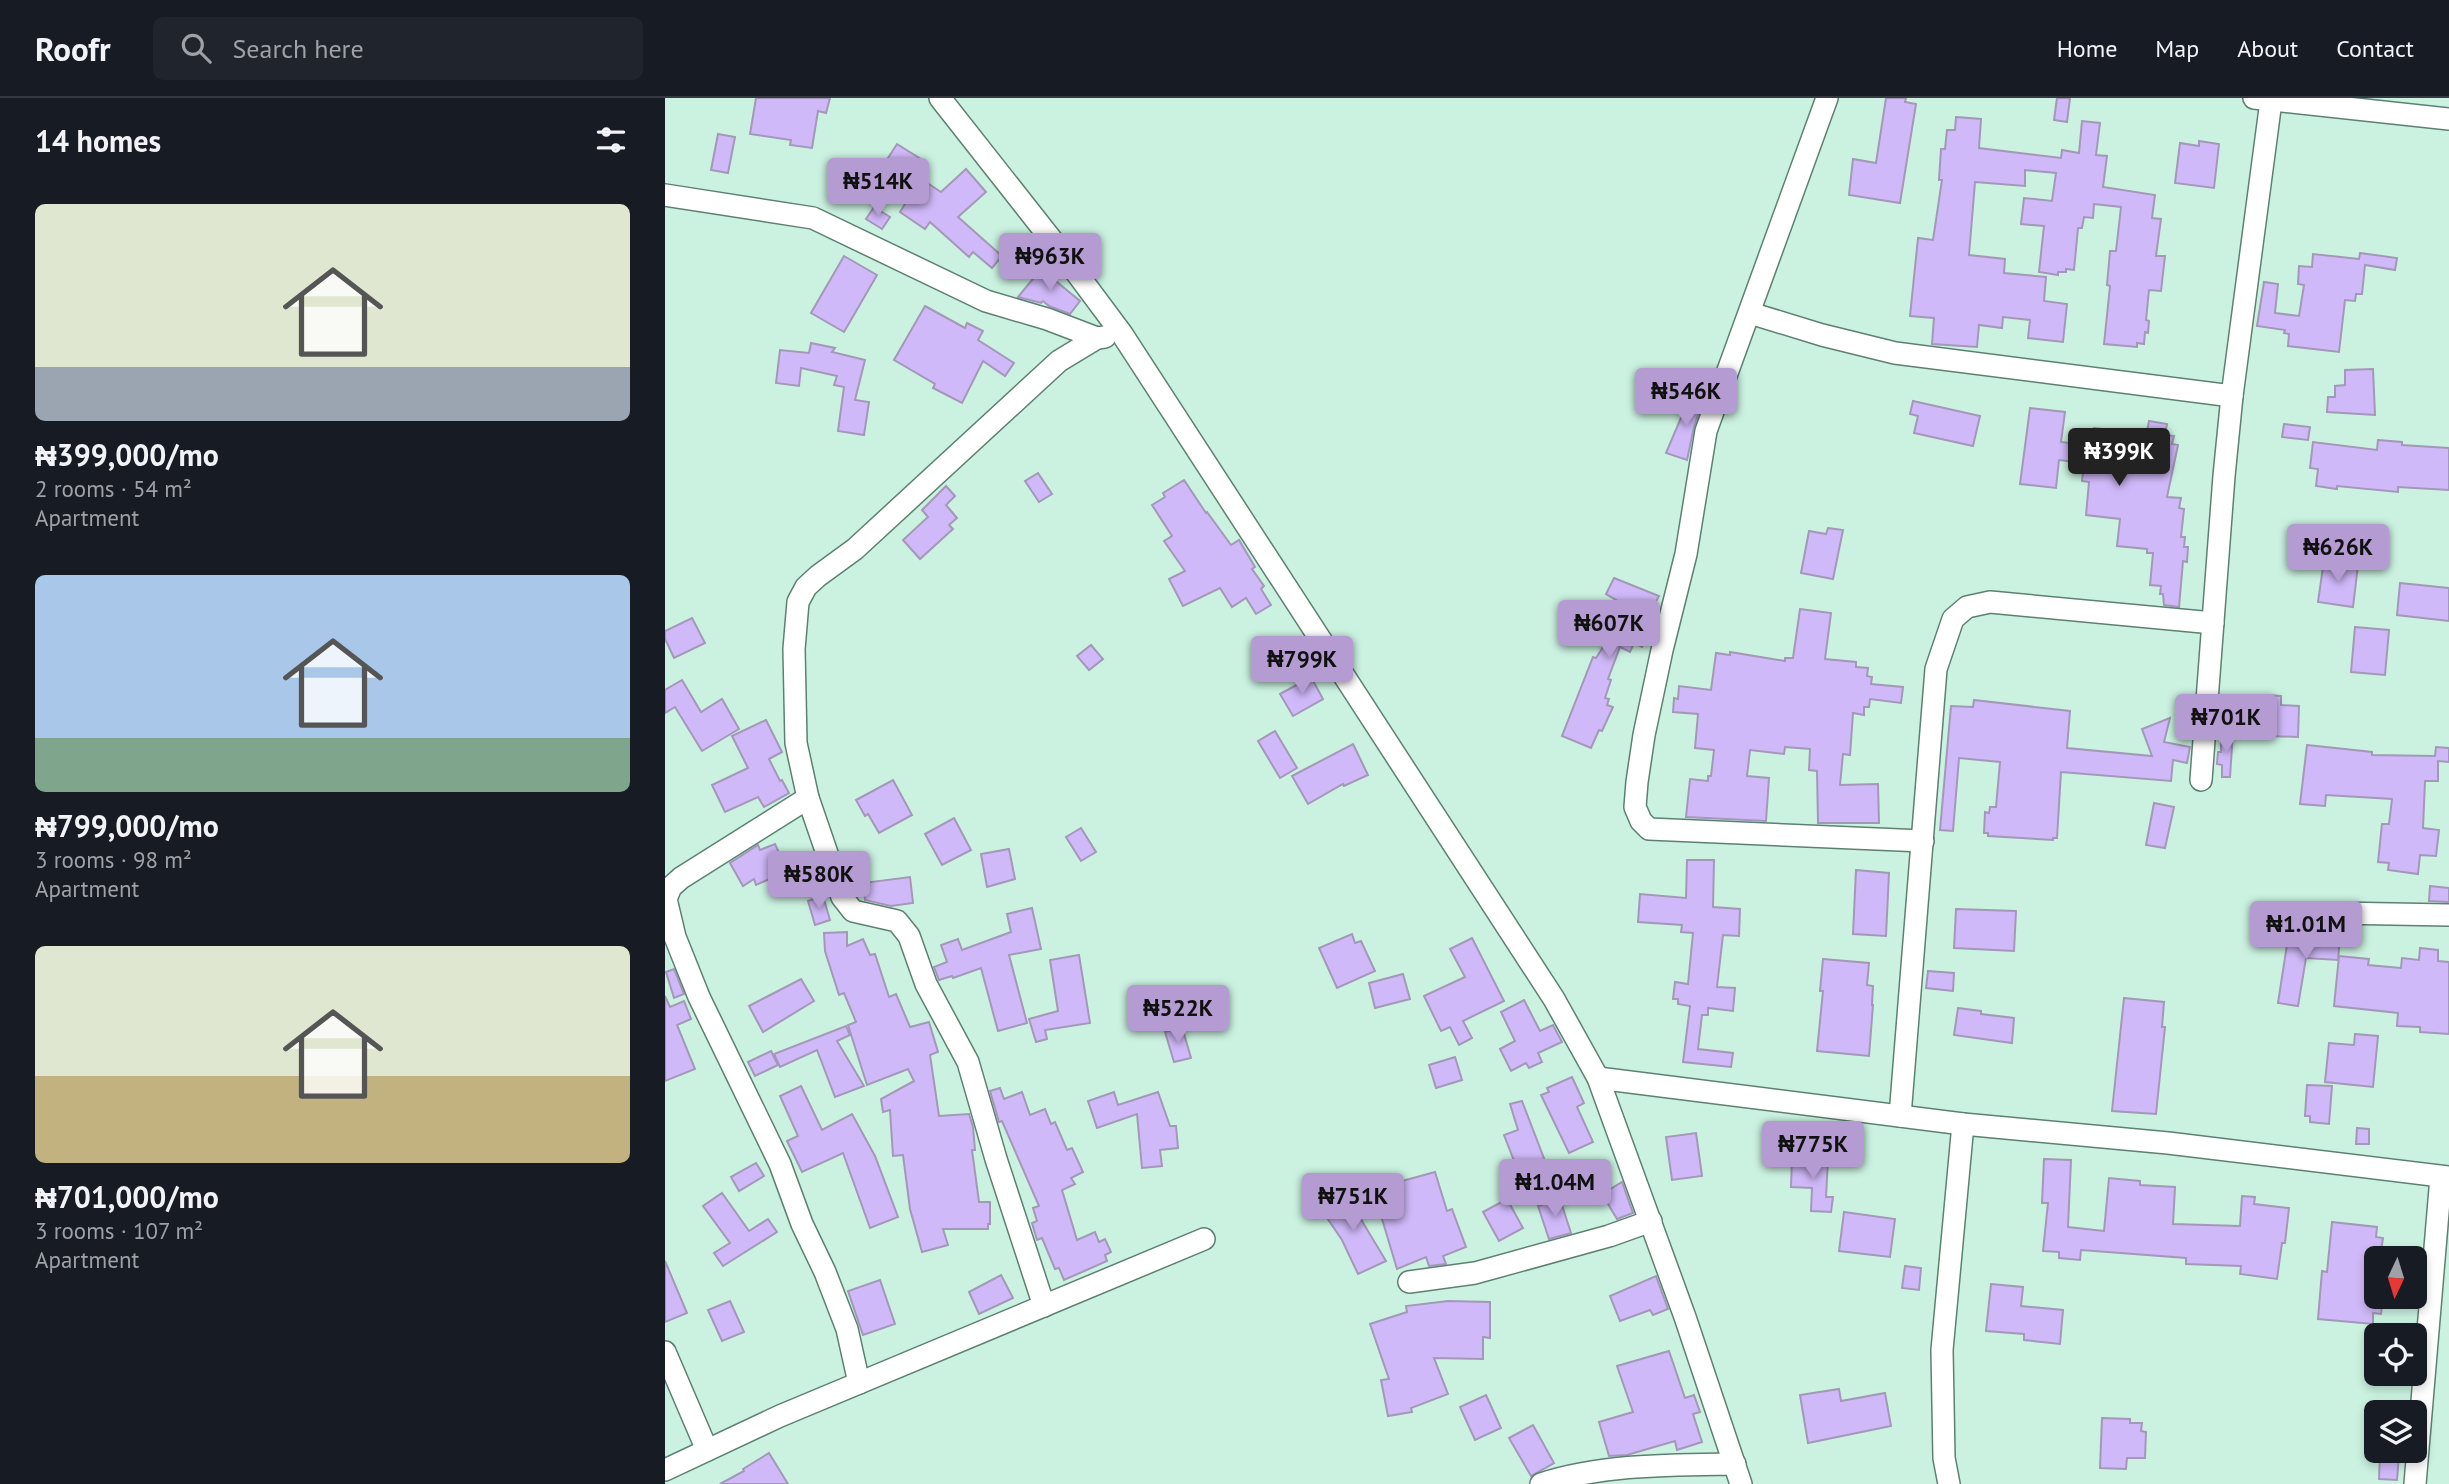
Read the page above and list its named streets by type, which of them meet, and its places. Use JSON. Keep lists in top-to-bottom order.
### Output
{
  "north": "bottom",
  "page": {
    "header": "Roofr",
    "search": "Search here",
    "nav": [
      "Home",
      "Map",
      "About",
      "Contact"
    ],
    "heading": "14 homes",
    "price": [
      "₦514K",
      "₦963K",
      "₦546K",
      "₦399K",
      "₦626K",
      "₦607K",
      "₦799K",
      "₦701K",
      "₦580K",
      "₦1.01M",
      "₦522K",
      "₦775K",
      "₦1.04M",
      "₦751K"
    ],
    "list": [
      {
        "name": "₦399,000/mo",
        "note": "2 rooms · 54 m² · Apartment"
      },
      {
        "name": "₦799,000/mo",
        "note": "3 rooms · 98 m² · Apartment"
      },
      {
        "name": "₦701,000/mo",
        "note": "3 rooms · 107 m² · Apartment"
      }
    ]
  }
}
